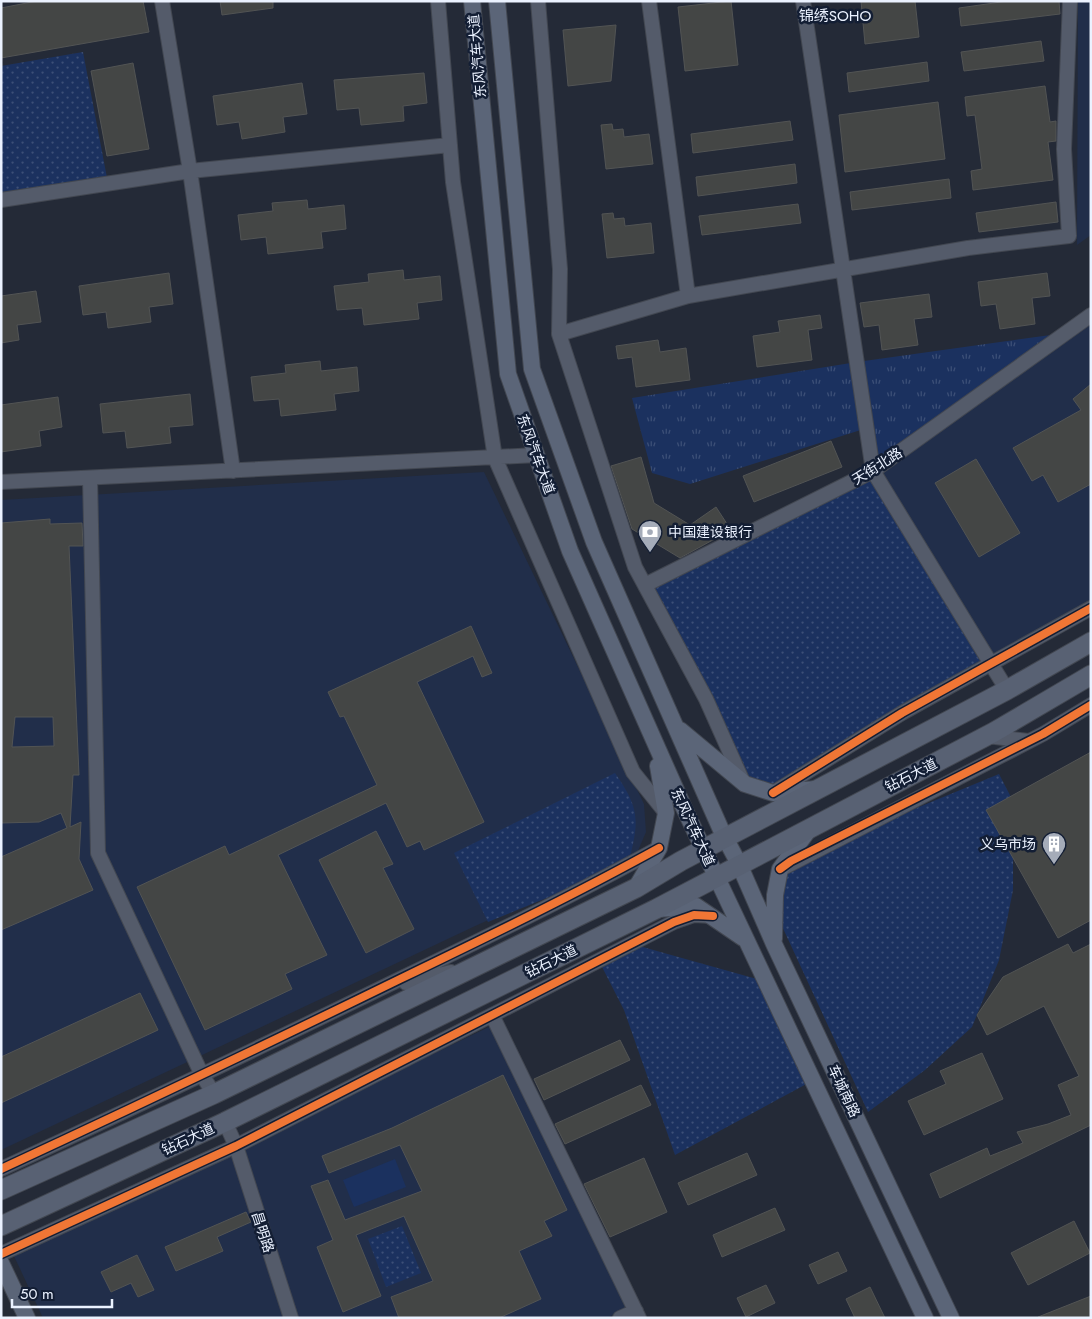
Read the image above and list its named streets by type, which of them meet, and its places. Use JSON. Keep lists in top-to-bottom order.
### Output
{
  "streets": {
    "highway": ["钻石大道"],
    "main road": ["东风汽车大道", "车城南路"],
    "street": ["天街北路", "昌明路"]
  },
  "crossings": [
    ["东风汽车大道", "钻石大道"],
    ["东风汽车大道", "车城南路"],
    ["钻石大道", "车城南路"],
    ["钻石大道", "昌明路"]
  ],
  "districts": ["锦绣SOHO"],
  "places": {
    "bank": ["中国建设银行"],
    "building": ["义乌市场"]
  },
  "scale_bar": "50 m"
}
